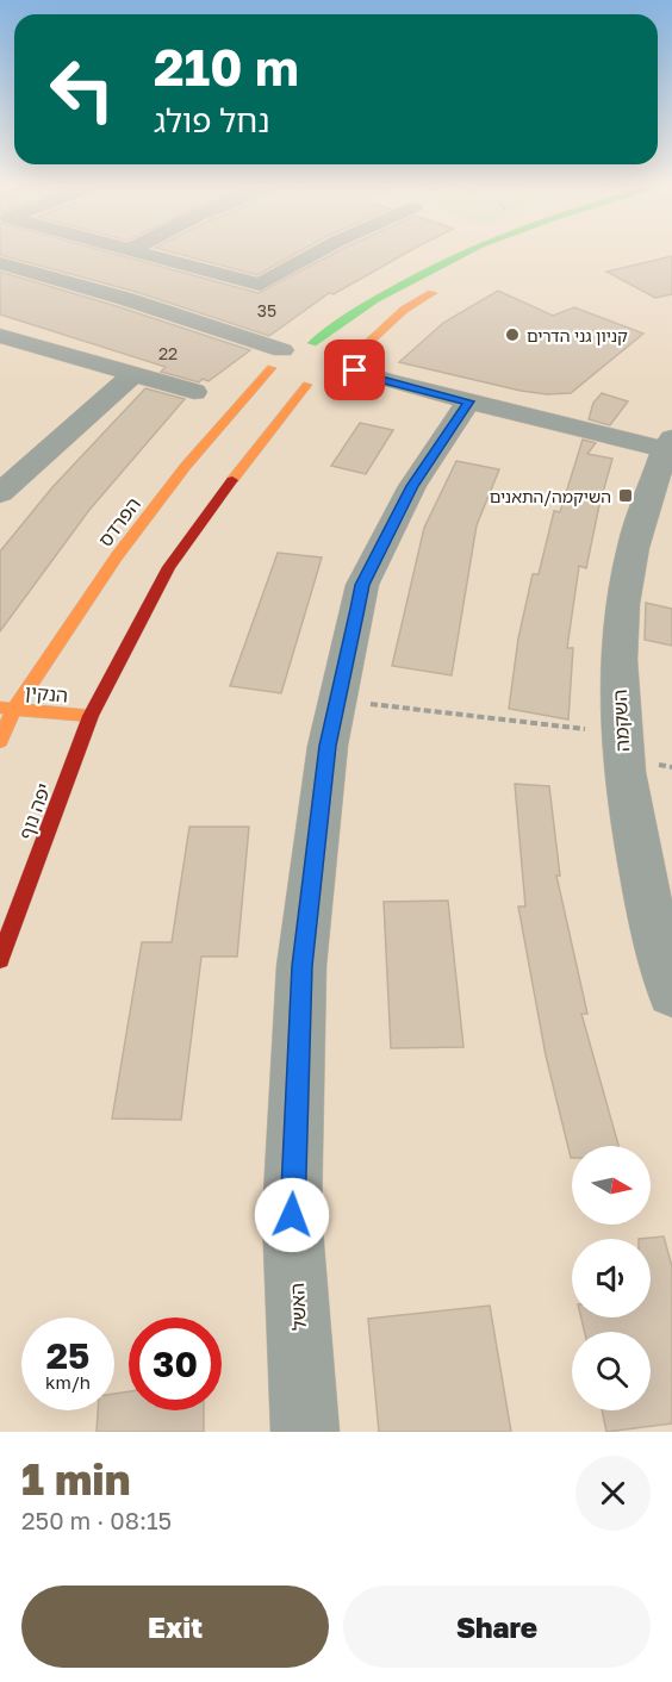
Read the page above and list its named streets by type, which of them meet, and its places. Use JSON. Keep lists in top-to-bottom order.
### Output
{
  "streets": {
    "street": [
      "הפרדס",
      "הנקין",
      "השקמה",
      "יפה נוף",
      "האשל"
    ]
  },
  "crossings": [
    ["הפרדס", "הנקין"],
    ["הנקין", "יפה נוף"]
  ],
  "places": {
    "other": ["קניון גני הדרים"],
    "transit": ["השיקמה/התאנים"]
  },
  "house_numbers": ["35", "22"],
  "north": "right",
  "page": {
    "turn": ["210 m", "נחל פולג"],
    "speed": "25 km/h",
    "limit": "30",
    "heading": ["1 min", "250 m · 08:15"],
    "buttons": ["Exit", "Share"]
  }
}
